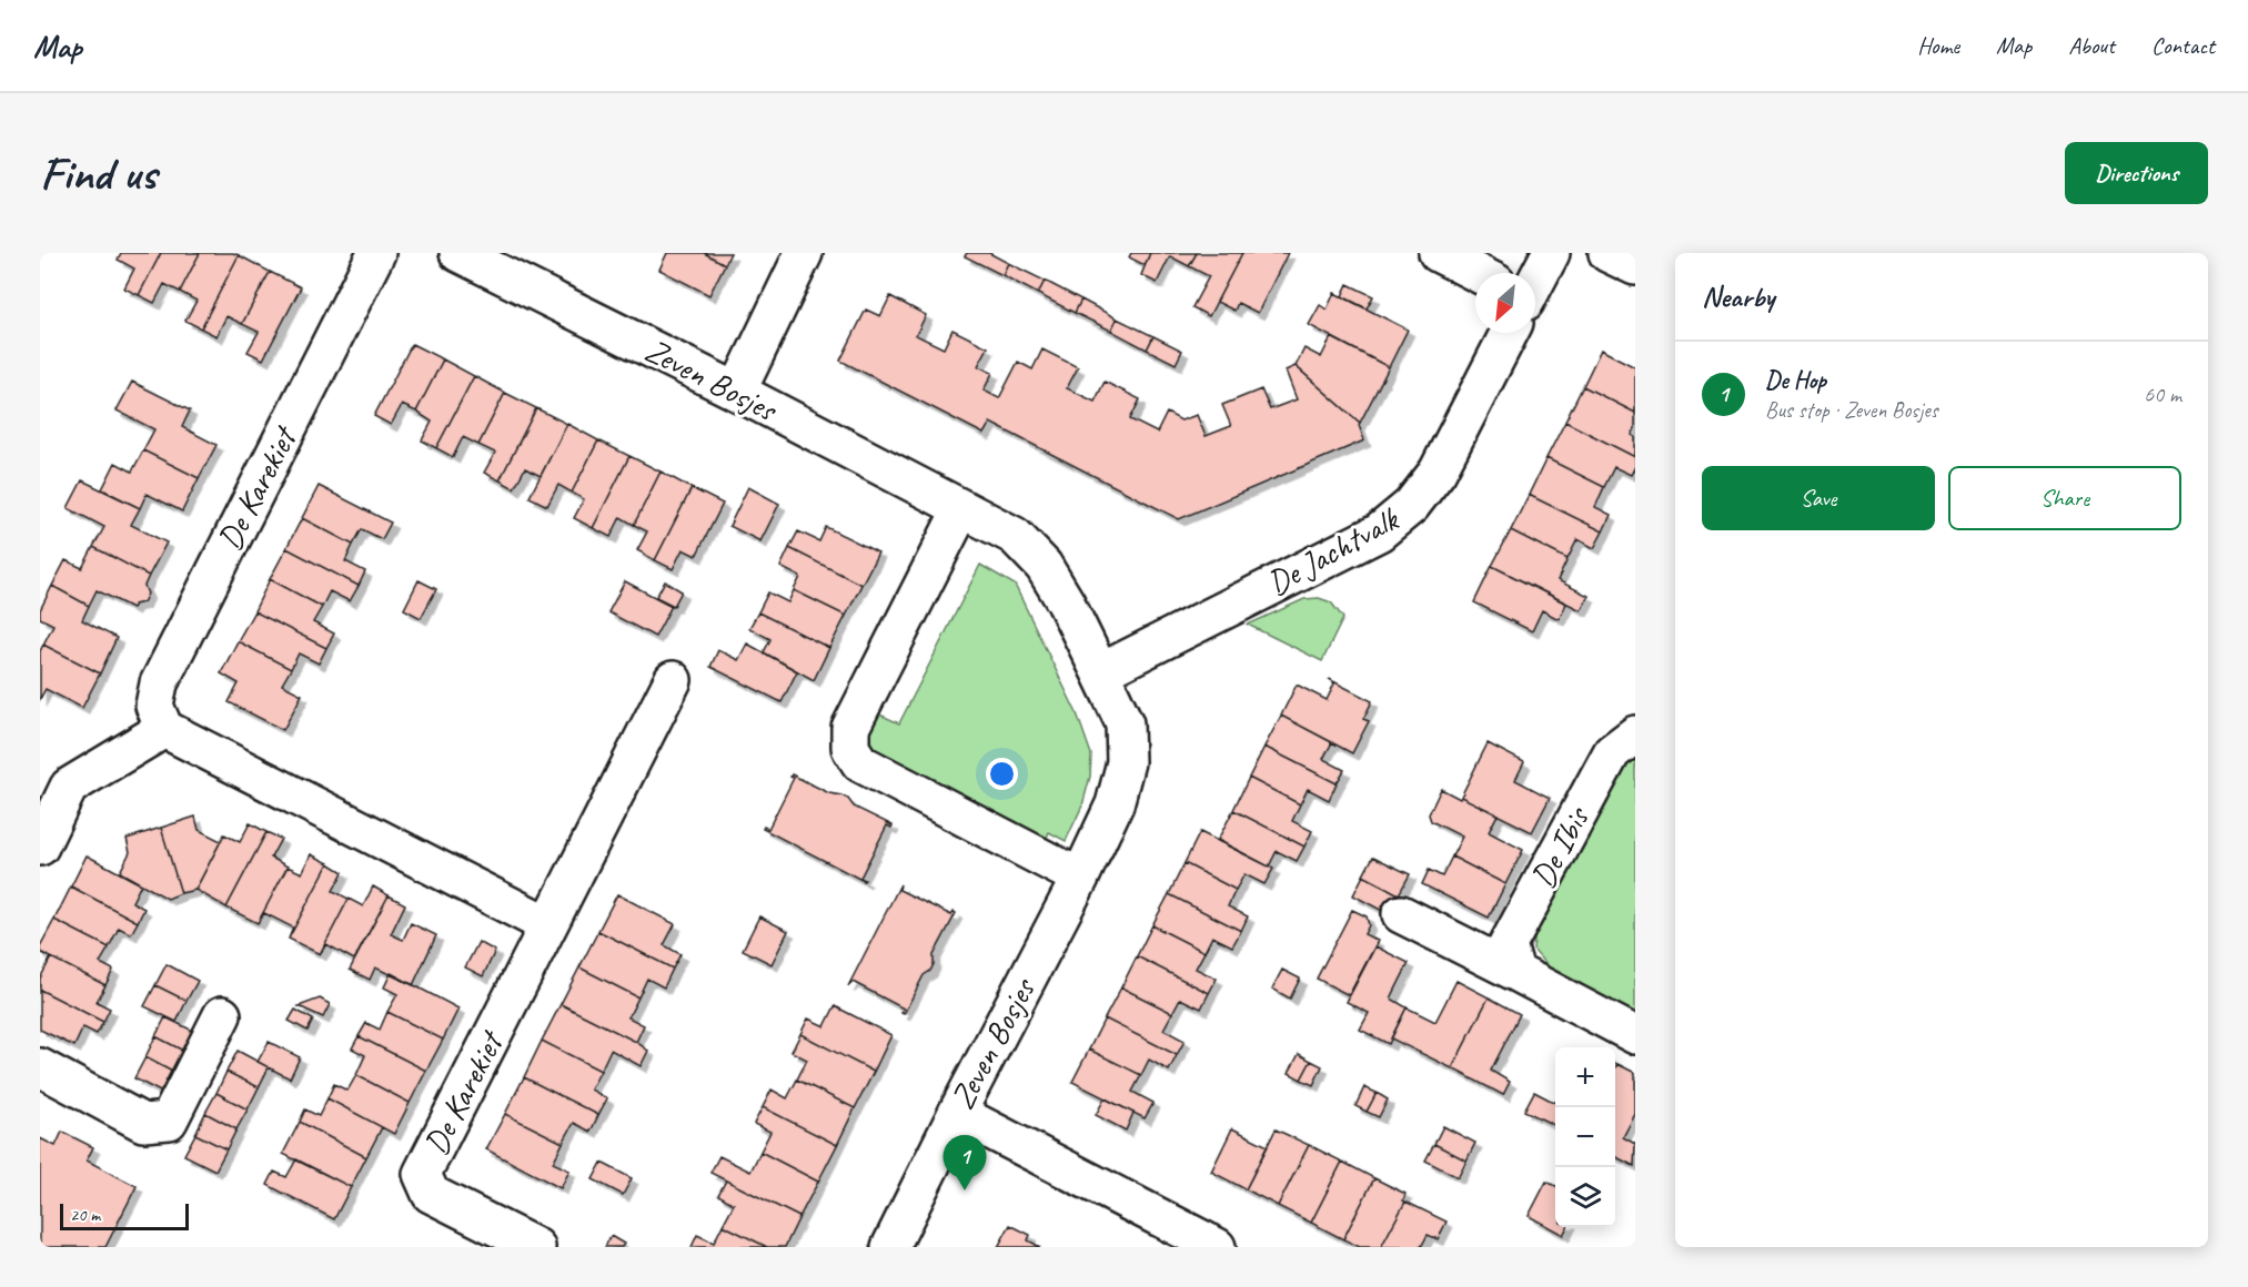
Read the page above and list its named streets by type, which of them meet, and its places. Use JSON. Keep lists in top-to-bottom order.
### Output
{
  "streets": {
    "street": [
      "Zeven Bosjes",
      "De Karekiet",
      "De Jachtvalk",
      "De Ibis"
    ]
  },
  "crossings": [
    ["Zeven Bosjes", "De Jachtvalk"]
  ],
  "scale_bar": "20 m",
  "north": "bottom left",
  "page": {
    "header": "Map",
    "nav": [
      "Home",
      "Map",
      "About",
      "Contact"
    ],
    "buttons": [
      "Directions",
      ["Save", "Share"]
    ],
    "title": "Find us",
    "heading": "Nearby",
    "list": [
      {
        "mark": "1",
        "name": "De Hop",
        "note": "Bus stop · Zeven Bosjes",
        "value": "60 m"
      }
    ],
    "map_buttons": ["+", "−"],
    "pins": "1",
    "scale": "20 m"
  }
}
